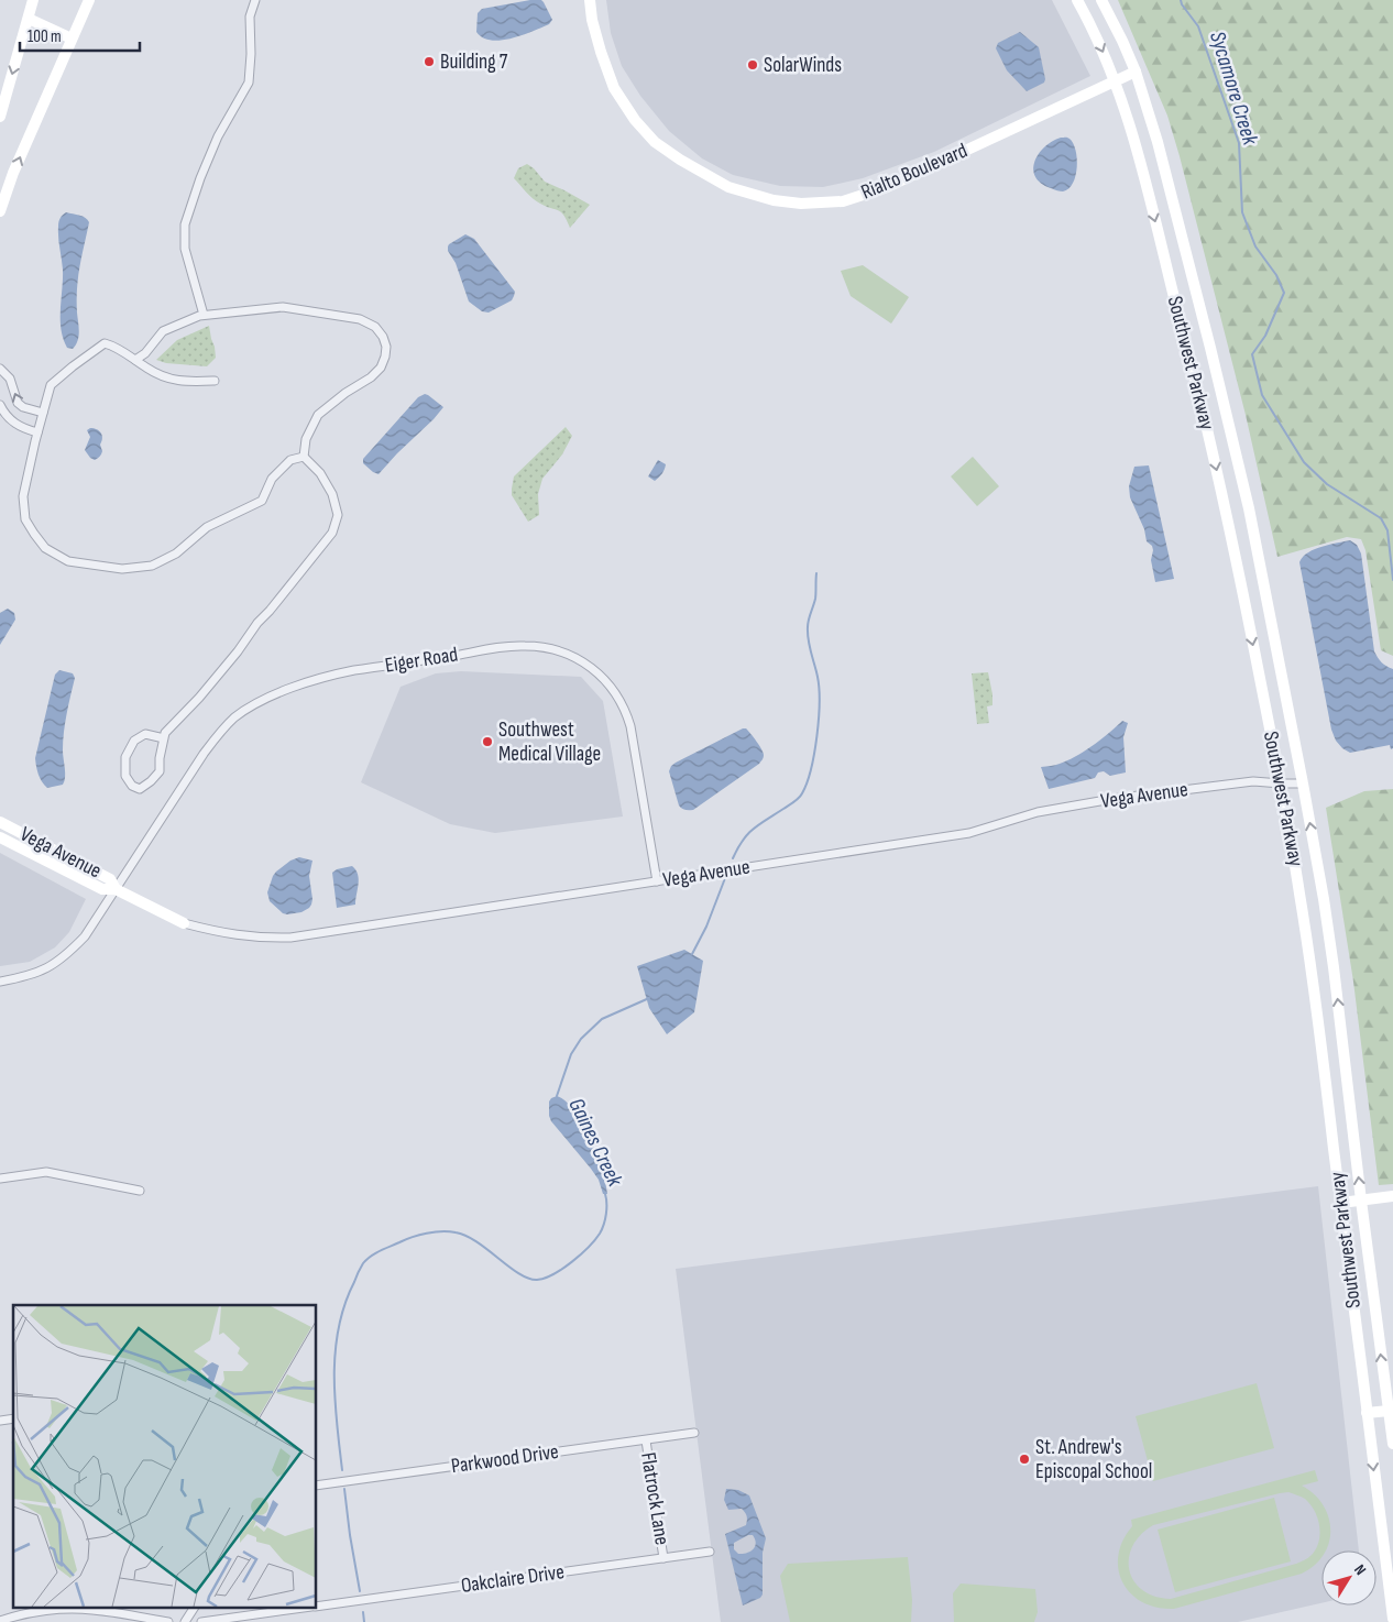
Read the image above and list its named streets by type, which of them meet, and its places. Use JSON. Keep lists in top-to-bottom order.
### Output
{
  "streets": {
    "main road": ["Rialto Boulevard", "Southwest Parkway", "Vega Avenue"],
    "street": [
      "Eiger Road",
      "Parkwood Drive",
      "Flatrock Lane",
      "Oakclaire Drive"
    ]
  },
  "crossings": [
    ["Rialto Boulevard", "Southwest Parkway"],
    ["Southwest Parkway", "Vega Avenue"],
    ["Eiger Road", "Vega Avenue"],
    ["Parkwood Drive", "Flatrock Lane"],
    ["Flatrock Lane", "Oakclaire Drive"]
  ],
  "water": ["Sycamore Creek", "Gaines Creek"],
  "places": [
    "Building 7",
    "SolarWinds",
    "Southwest Medical Village",
    "St. Andrew's Episcopal School"
  ],
  "scale_bar": "100 m",
  "north": "top right"
}
